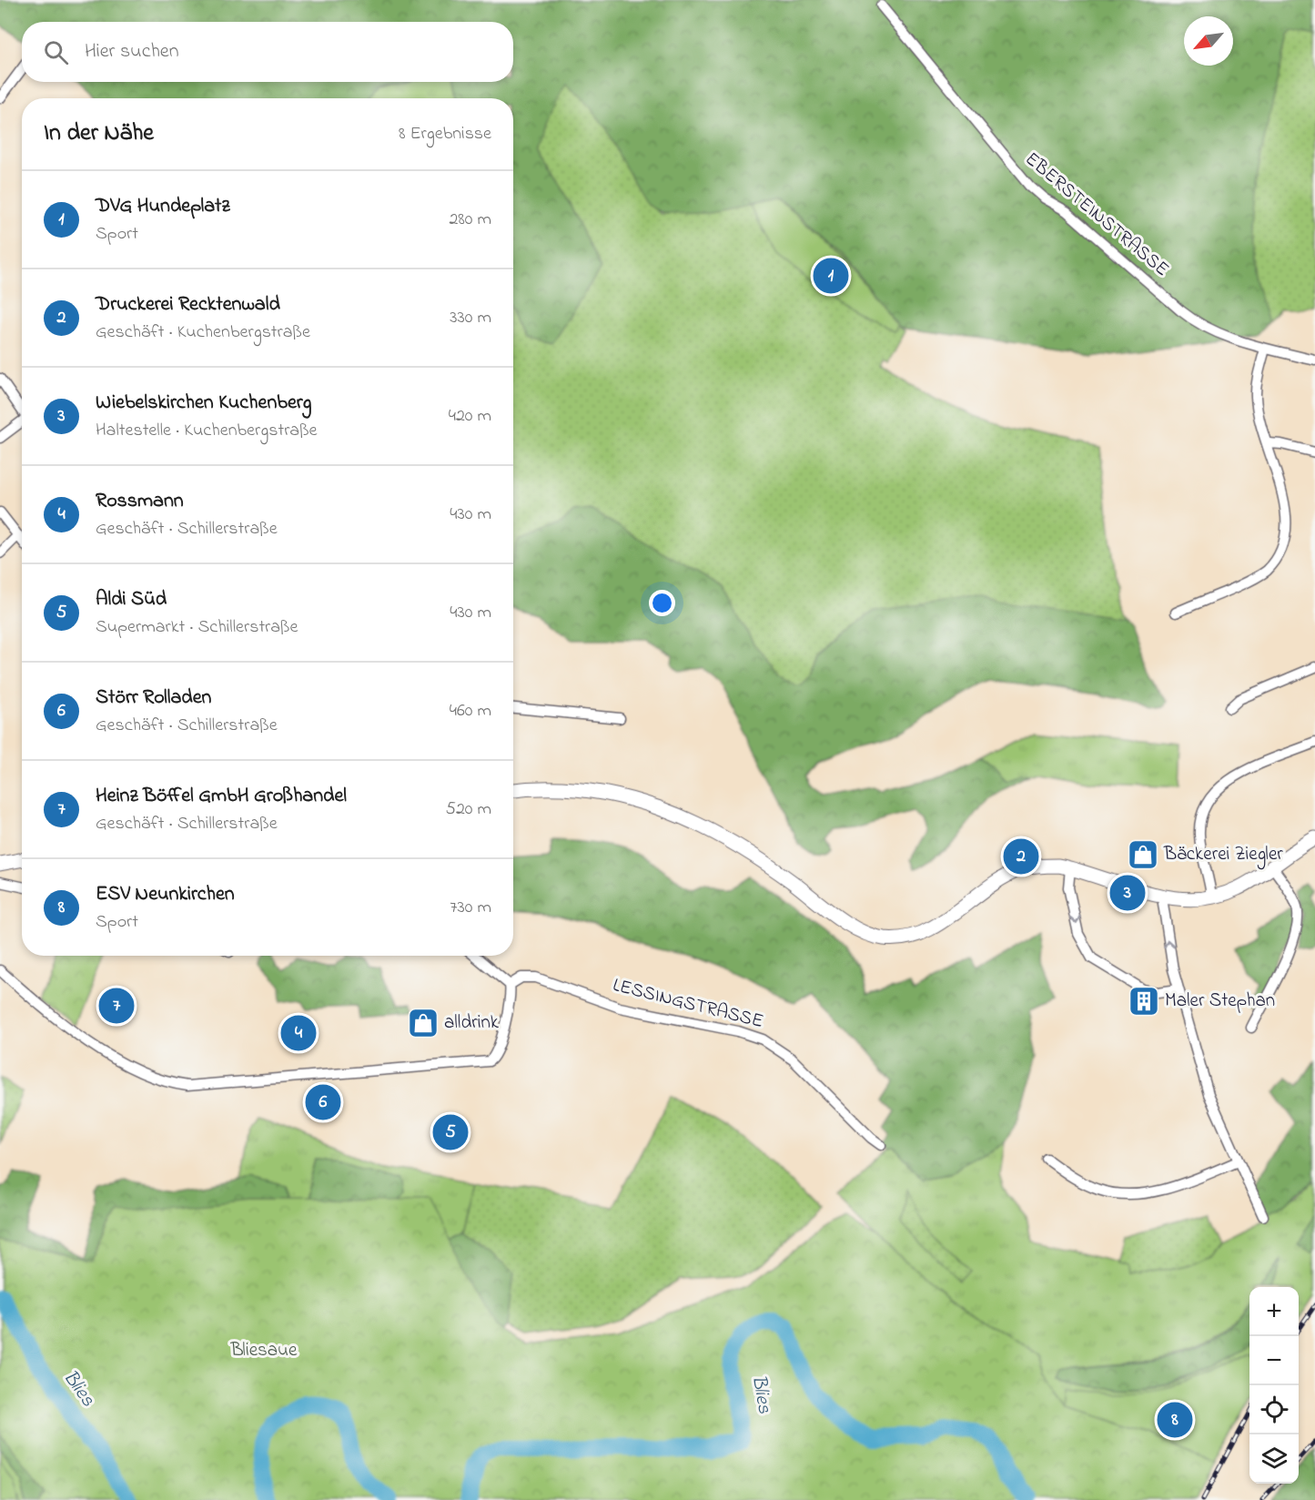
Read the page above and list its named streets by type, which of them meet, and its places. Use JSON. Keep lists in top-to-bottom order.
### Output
{
  "streets": {
    "street": ["EBERSTEINSTRASSE", "LESSINGSTRASSE"]
  },
  "water": ["Blies"],
  "parks": ["Bliesaue"],
  "places": {
    "shop": ["Bäckerei Ziegler", "alldrink"],
    "building": ["Maler Stephan"]
  },
  "north": "bottom left",
  "page": {
    "search": "Hier suchen",
    "heading": ["In der Nähe", "8 Ergebnisse"],
    "list": [
      {
        "mark": "1",
        "name": "DVG Hundeplatz",
        "note": "Sport",
        "value": "280 m"
      },
      {
        "mark": "2",
        "name": "Druckerei Recktenwald",
        "note": "Geschäft · Kuchenbergstraße",
        "value": "330 m"
      },
      {
        "mark": "3",
        "name": "Wiebelskirchen Kuchenberg",
        "note": "Haltestelle · Kuchenbergstraße",
        "value": "420 m"
      },
      {
        "mark": "4",
        "name": "Rossmann",
        "note": "Geschäft · Schillerstraße",
        "value": "430 m"
      },
      {
        "mark": "5",
        "name": "Aldi Süd",
        "note": "Supermarkt · Schillerstraße",
        "value": "430 m"
      },
      {
        "mark": "6",
        "name": "Störr Rolladen",
        "note": "Geschäft · Schillerstraße",
        "value": "460 m"
      },
      {
        "mark": "7",
        "name": "Heinz Böffel GmbH Großhandel",
        "note": "Geschäft · Schillerstraße",
        "value": "520 m"
      },
      {
        "mark": "8",
        "name": "ESV Neunkirchen",
        "note": "Sport",
        "value": "730 m"
      }
    ],
    "pins": [
      "1",
      "2",
      "3",
      "7",
      "4",
      "6",
      "5",
      "8"
    ],
    "map_buttons": ["+", "−"]
  }
}
